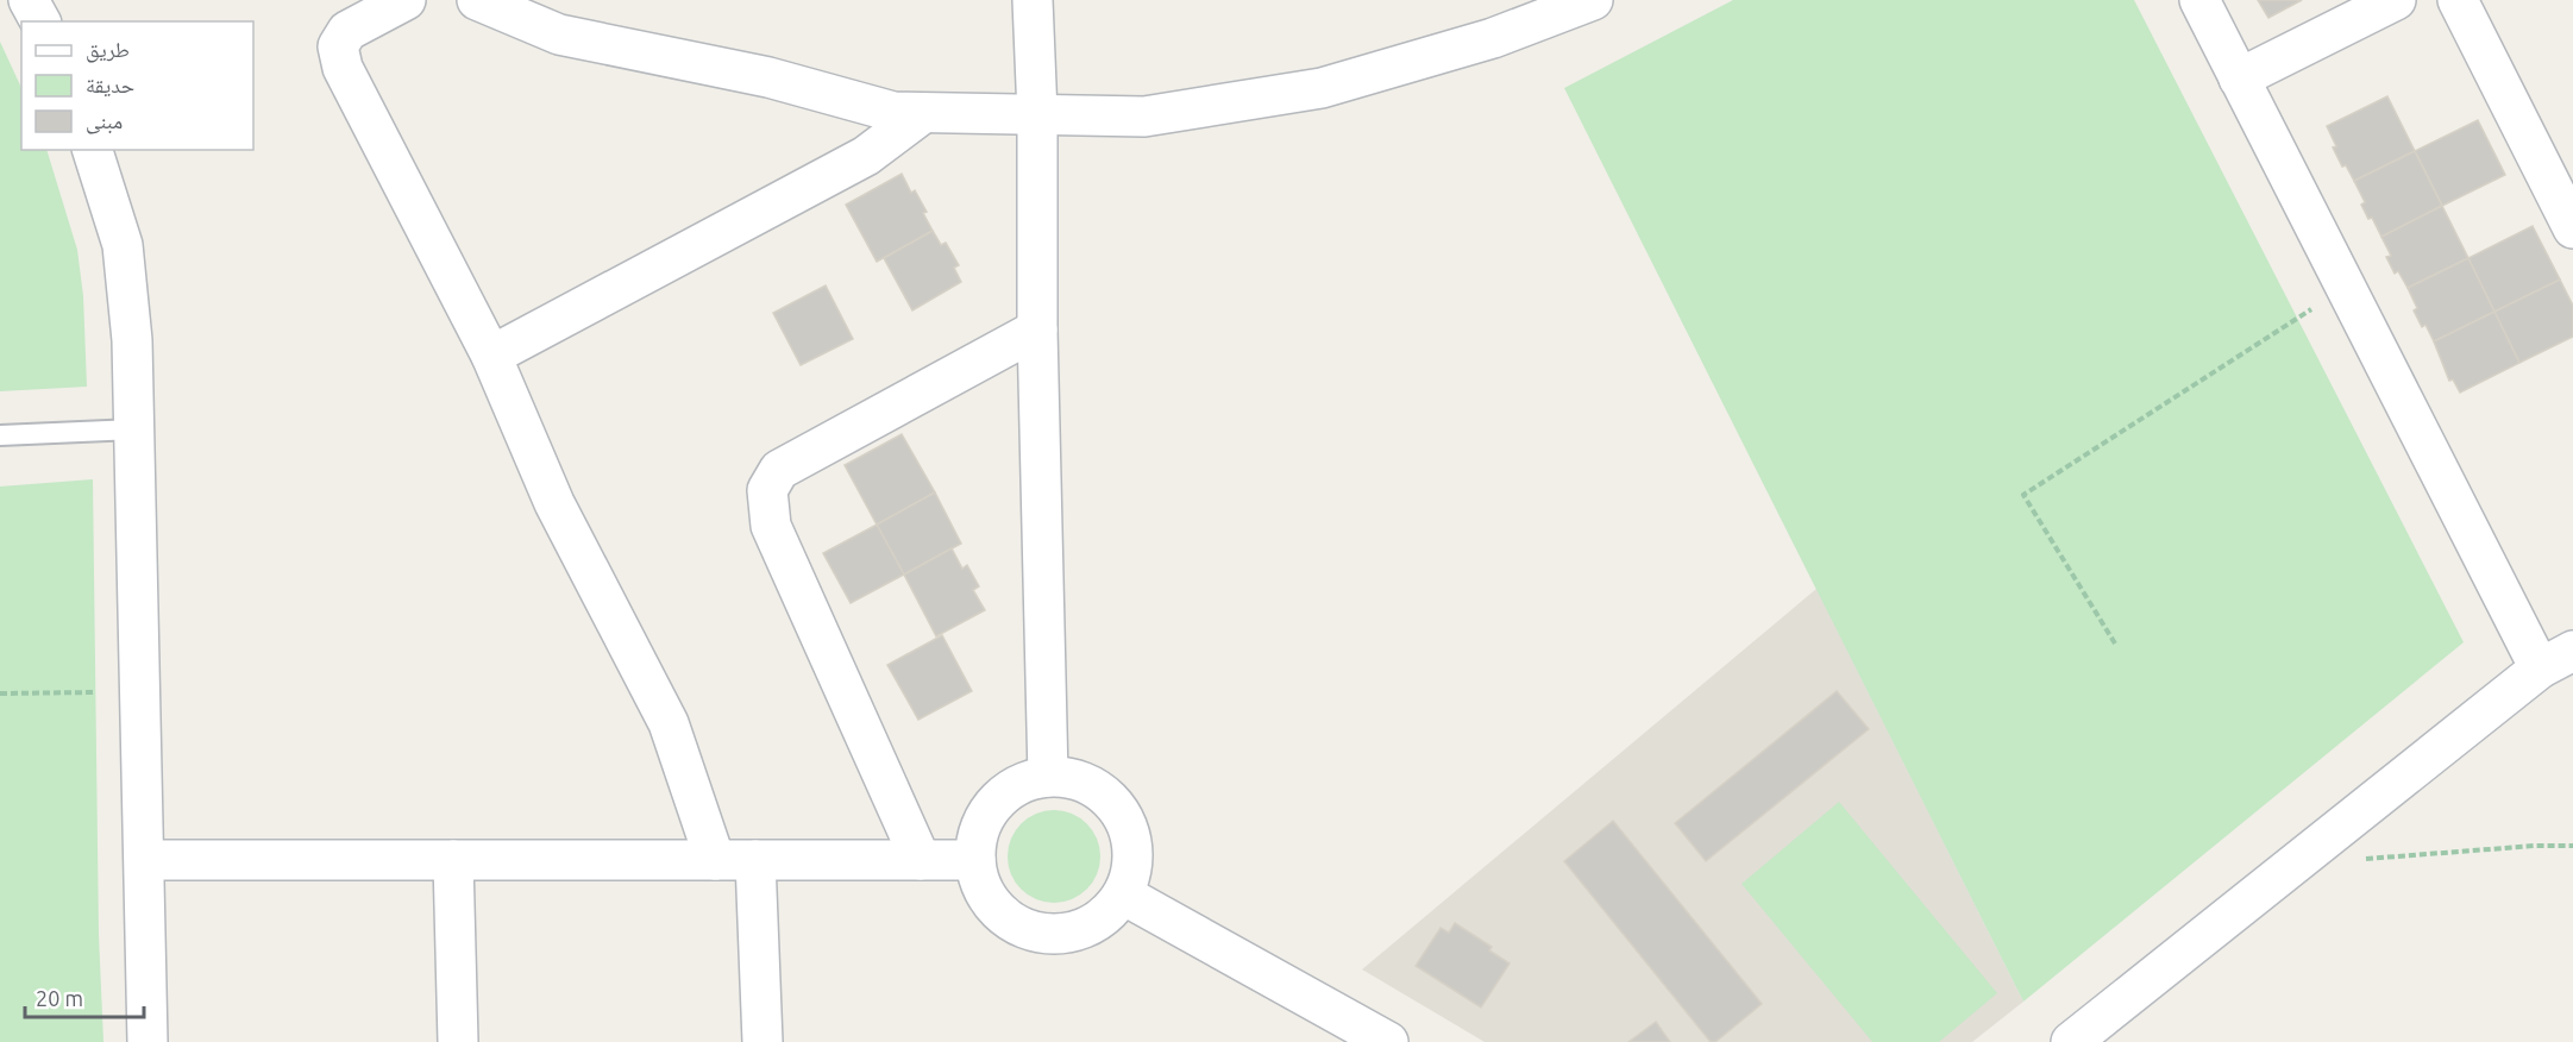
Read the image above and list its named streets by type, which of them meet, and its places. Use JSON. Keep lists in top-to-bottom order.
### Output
{
  "legend": ["طريق", "حديقة", "مبنى"],
  "scale_bar": "20 m"
}
